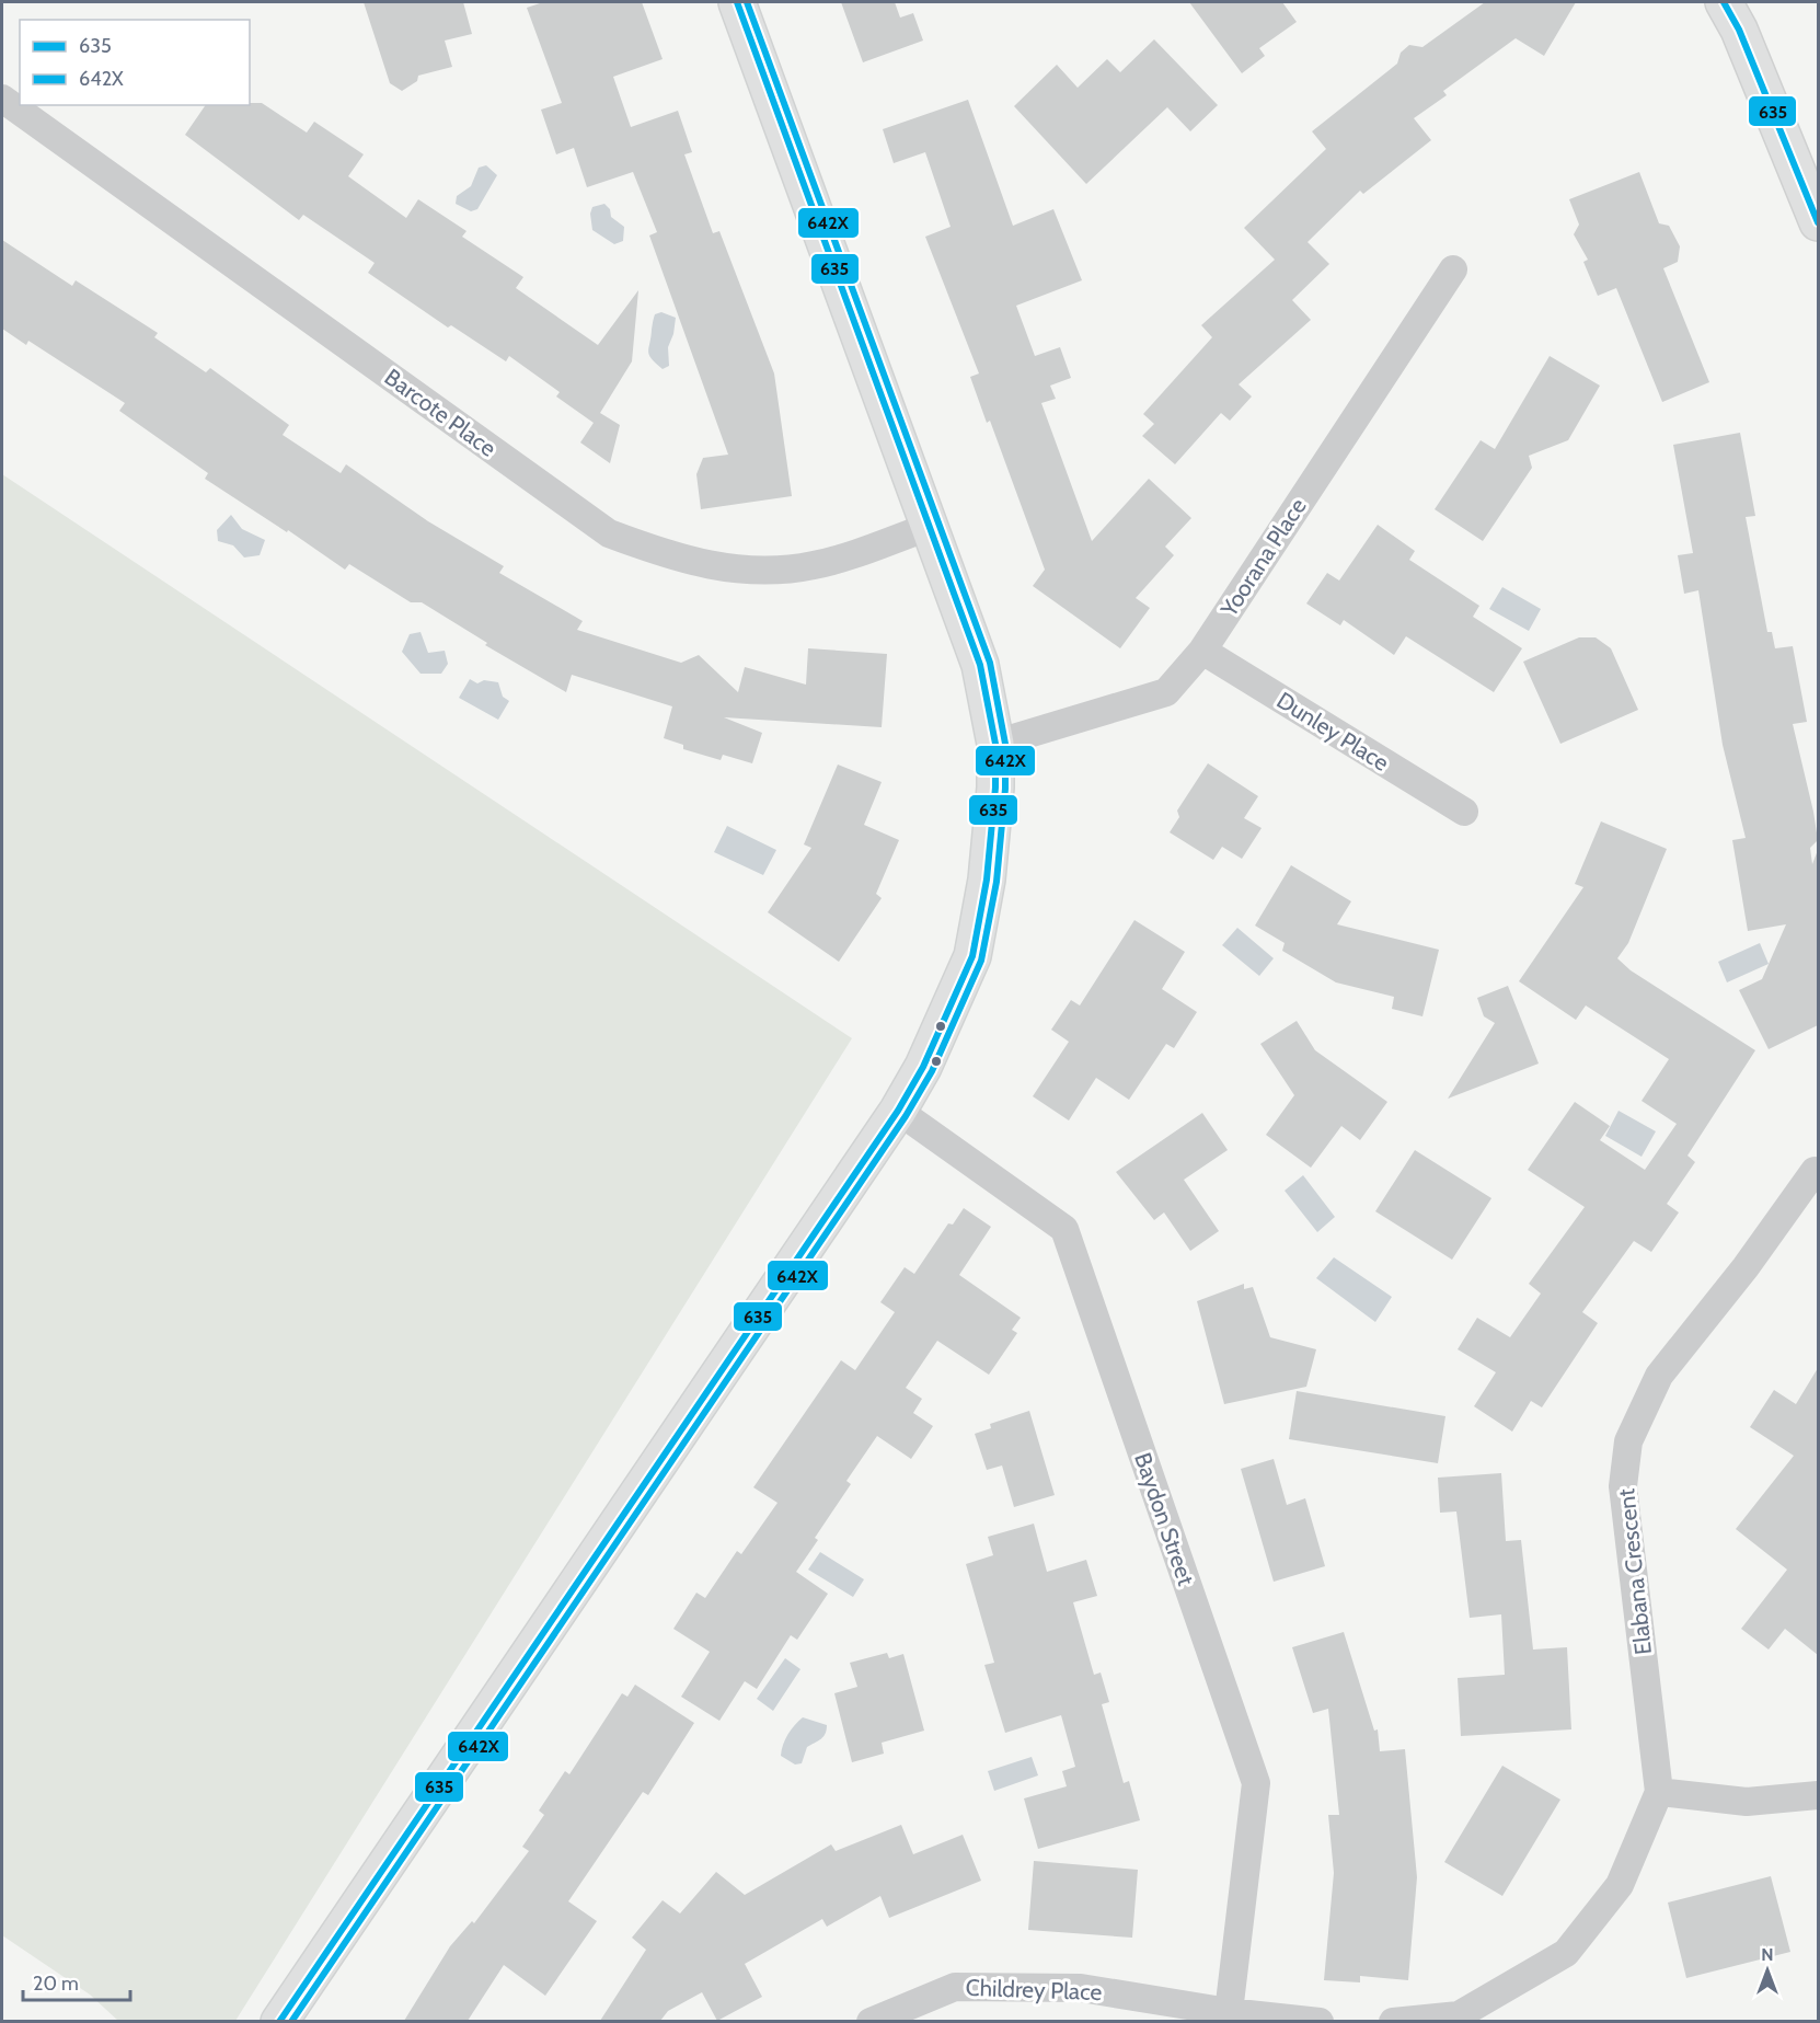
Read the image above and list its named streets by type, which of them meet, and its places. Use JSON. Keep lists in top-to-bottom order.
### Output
{
  "streets": {
    "street": [
      "Barcote Place",
      "Yoorana Place",
      "Dunley Place",
      "Baydon Street",
      "Elabana Crescent",
      "Childrey Place"
    ]
  },
  "crossings": [
    ["Yoorana Place", "Dunley Place"],
    ["Baydon Street", "Childrey Place"]
  ],
  "lines": ["transit line 635", "transit line 642X"],
  "legend": ["635", "642X"],
  "scale_bar": "20 m",
  "north": "top"
}
